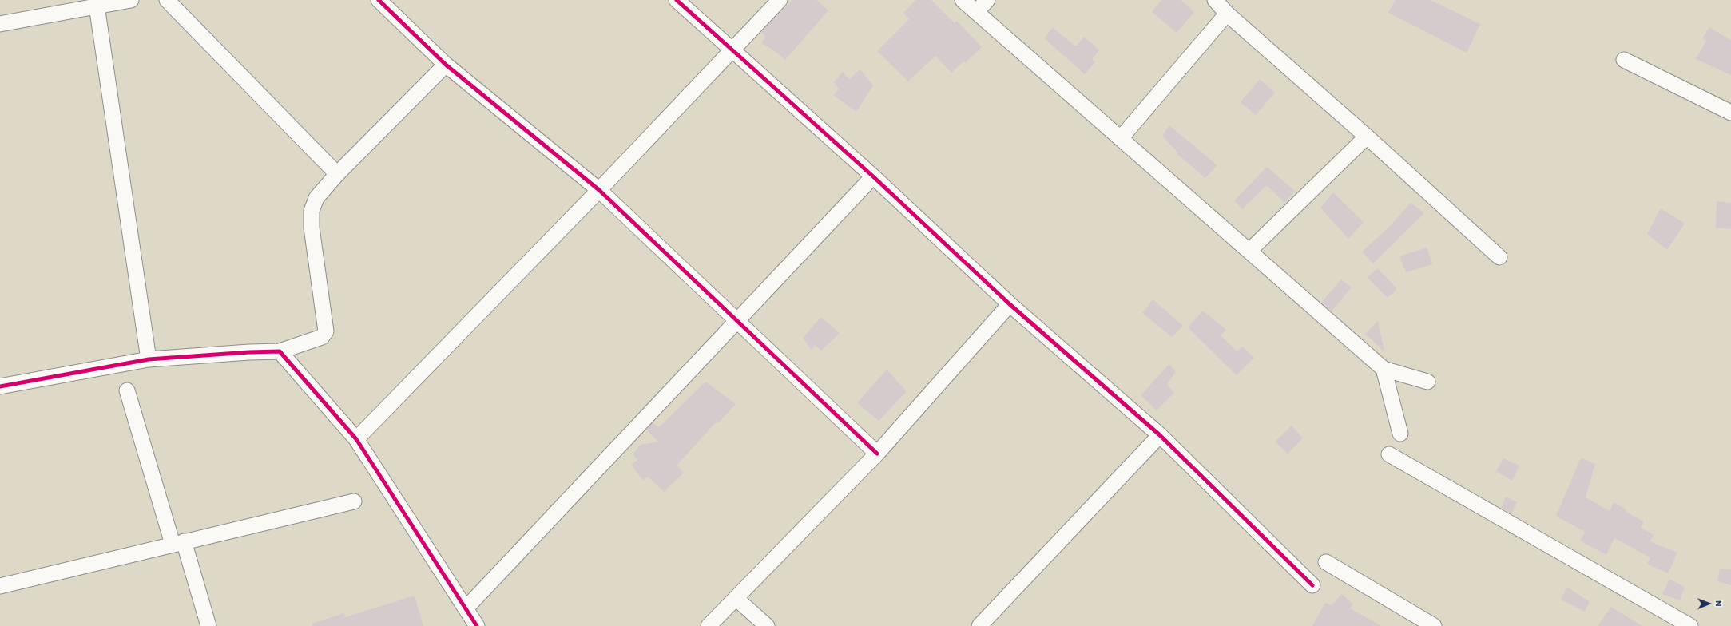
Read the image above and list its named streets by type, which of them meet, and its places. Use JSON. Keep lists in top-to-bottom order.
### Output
{
  "north": "right"
}
